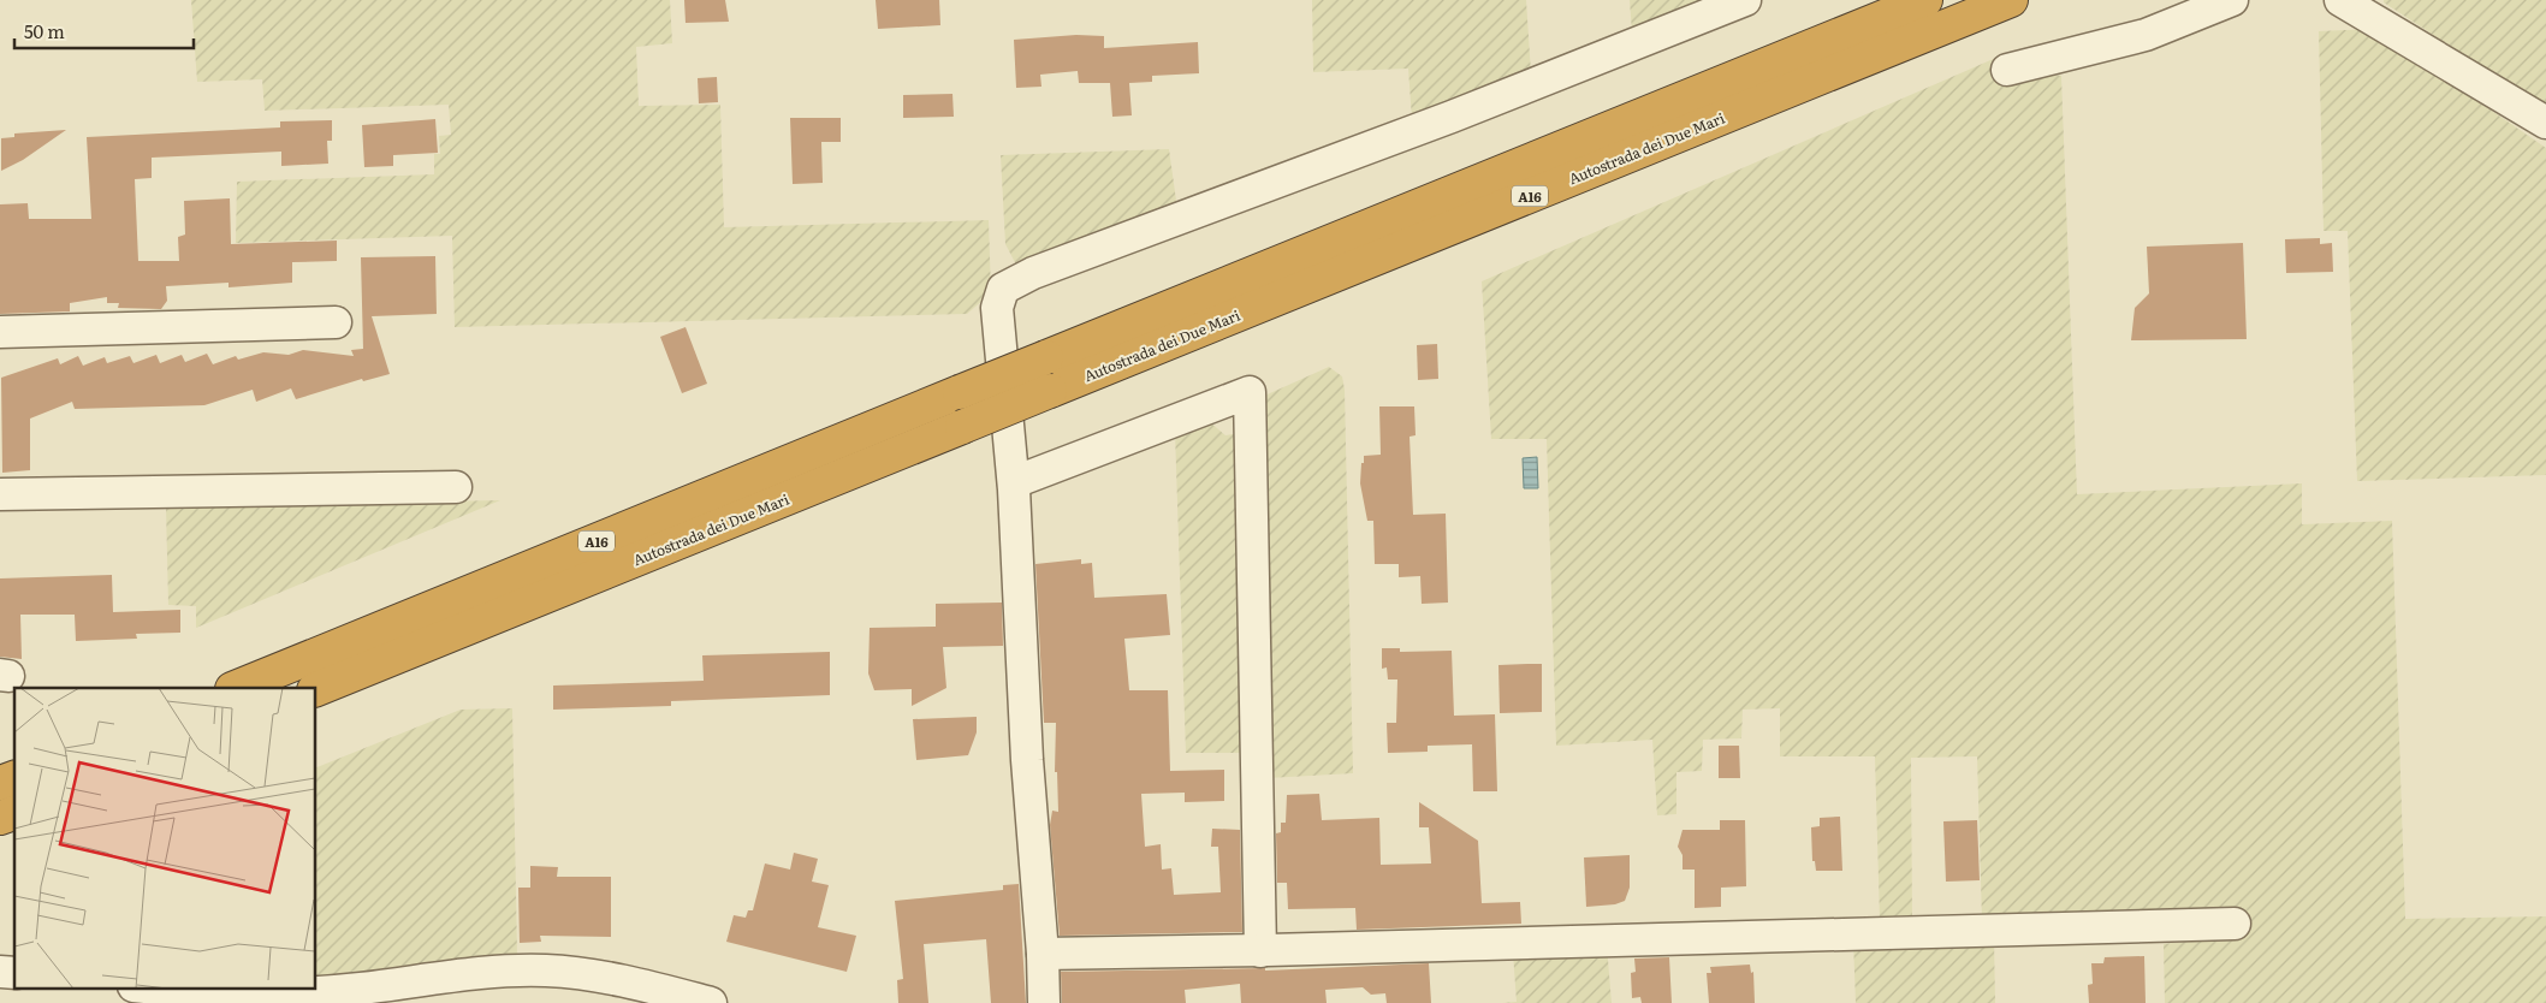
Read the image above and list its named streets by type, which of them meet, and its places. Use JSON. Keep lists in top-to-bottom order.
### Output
{
  "streets": {
    "highway": ["Autostrada dei Due Mari", "A16"]
  },
  "scale_bar": "50 m"
}
